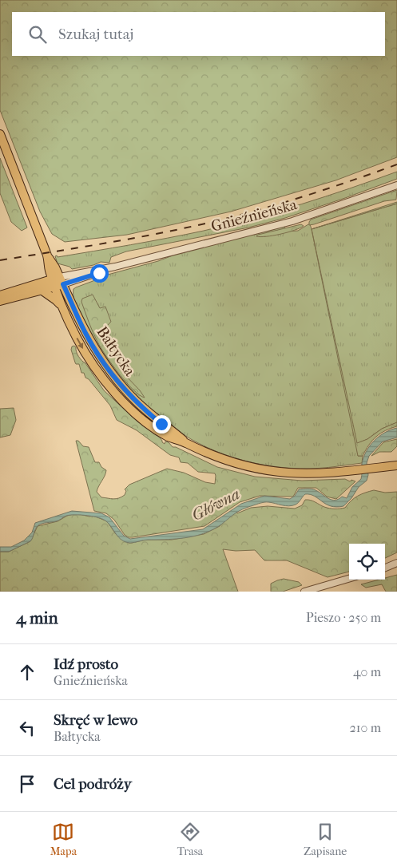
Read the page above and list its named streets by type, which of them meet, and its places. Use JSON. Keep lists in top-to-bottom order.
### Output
{
  "streets": {
    "main road": ["Gnieźnieńska", "Bałtycka"]
  },
  "crossings": [
    ["Gnieźnieńska", "Bałtycka"]
  ],
  "water": ["Główna"],
  "page": {
    "search": "Szukaj tutaj",
    "heading": ["4 min", "Pieszo · 250 m"],
    "list": [
      ["Idź prosto", "Gnieźnieńska", "40 m"],
      ["Skręć w lewo", "Bałtycka", "210 m"],
      "Cel podróży"
    ],
    "nav": ["Mapa", "Trasa", "Zapisane"]
  }
}
